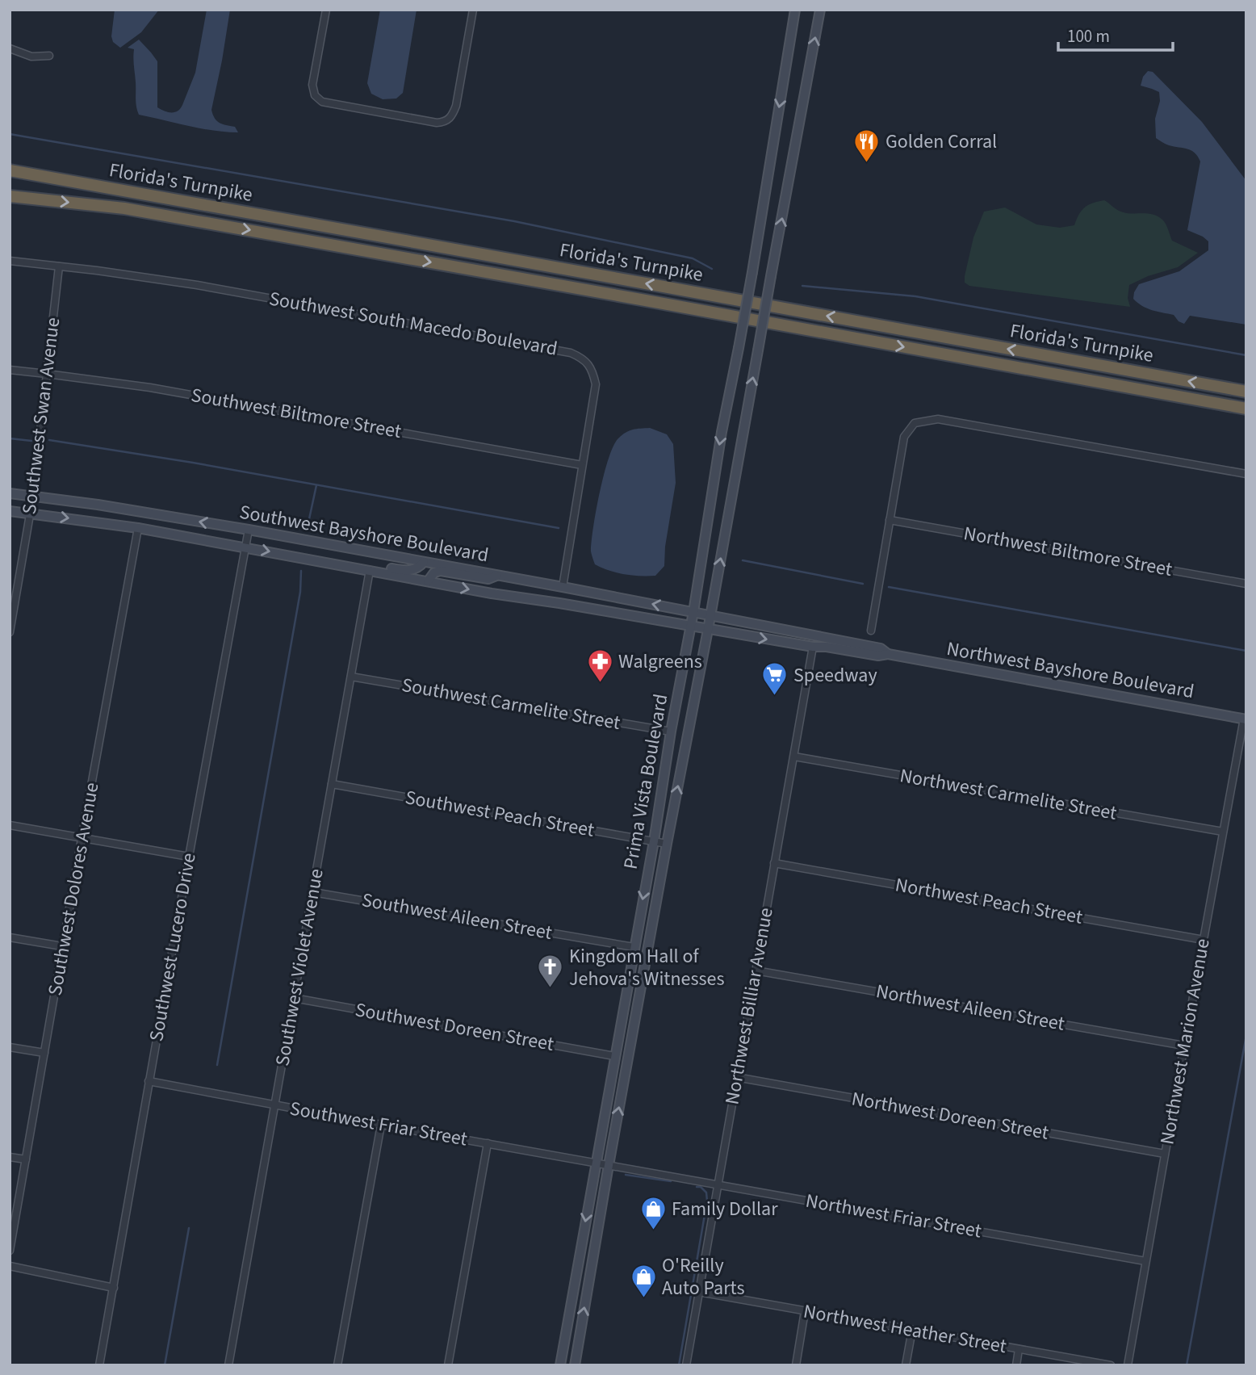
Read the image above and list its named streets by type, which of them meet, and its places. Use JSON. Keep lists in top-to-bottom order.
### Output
{
  "streets": {
    "highway": ["Florida's Turnpike"],
    "main road": ["Southwest Bayshore Boulevard", "Northwest Bayshore Boulevard", "Prima Vista Boulevard"],
    "street": [
      "Southwest South Macedo Boulevard",
      "Southwest Biltmore Street",
      "Southwest Swan Avenue",
      "Northwest Biltmore Street",
      "Southwest Carmelite Street",
      "Northwest Carmelite Street",
      "Southwest Peach Street",
      "Southwest Dolores Avenue",
      "Northwest Peach Street",
      "Southwest Aileen Street",
      "Southwest Lucero Drive",
      "Southwest Violet Avenue",
      "Northwest Billiar Avenue",
      "Northwest Aileen Street",
      "Southwest Doreen Street",
      "Northwest Marion Avenue",
      "Northwest Doreen Street",
      "Southwest Friar Street",
      "Northwest Friar Street",
      "Northwest Heather Street"
    ]
  },
  "crossings": [
    ["Southwest South Macedo Boulevard", "Southwest Biltmore Street"],
    ["Southwest South Macedo Boulevard", "Southwest Swan Avenue"],
    ["Southwest South Macedo Boulevard", "Southwest Bayshore Boulevard"],
    ["Southwest Biltmore Street", "Southwest Swan Avenue"],
    ["Southwest Swan Avenue", "Southwest Bayshore Boulevard"],
    ["Southwest Bayshore Boulevard", "Northwest Bayshore Boulevard"],
    ["Southwest Bayshore Boulevard", "Prima Vista Boulevard"],
    ["Southwest Bayshore Boulevard", "Southwest Dolores Avenue"],
    ["Southwest Bayshore Boulevard", "Southwest Lucero Drive"],
    ["Southwest Bayshore Boulevard", "Southwest Violet Avenue"],
    ["Northwest Bayshore Boulevard", "Prima Vista Boulevard"],
    ["Northwest Bayshore Boulevard", "Northwest Billiar Avenue"],
    ["Northwest Bayshore Boulevard", "Northwest Marion Avenue"],
    ["Southwest Carmelite Street", "Prima Vista Boulevard"],
    ["Southwest Carmelite Street", "Southwest Violet Avenue"],
    ["Prima Vista Boulevard", "Southwest Peach Street"],
    ["Prima Vista Boulevard", "Southwest Aileen Street"],
    ["Prima Vista Boulevard", "Southwest Doreen Street"],
    ["Prima Vista Boulevard", "Southwest Friar Street"],
    ["Prima Vista Boulevard", "Northwest Friar Street"],
    ["Northwest Carmelite Street", "Northwest Billiar Avenue"],
    ["Northwest Carmelite Street", "Northwest Marion Avenue"],
    ["Southwest Peach Street", "Southwest Violet Avenue"],
    ["Northwest Peach Street", "Northwest Billiar Avenue"],
    ["Northwest Peach Street", "Northwest Marion Avenue"],
    ["Southwest Aileen Street", "Southwest Violet Avenue"],
    ["Southwest Lucero Drive", "Southwest Friar Street"],
    ["Southwest Violet Avenue", "Southwest Doreen Street"],
    ["Southwest Violet Avenue", "Southwest Friar Street"],
    ["Northwest Billiar Avenue", "Northwest Aileen Street"],
    ["Northwest Billiar Avenue", "Northwest Doreen Street"],
    ["Northwest Billiar Avenue", "Northwest Friar Street"],
    ["Northwest Billiar Avenue", "Northwest Heather Street"],
    ["Northwest Aileen Street", "Northwest Marion Avenue"],
    ["Northwest Marion Avenue", "Northwest Doreen Street"],
    ["Northwest Marion Avenue", "Northwest Friar Street"],
    ["Southwest Friar Street", "Northwest Friar Street"]
  ],
  "places": {
    "restaurant": ["Golden Corral"],
    "pharmacy": ["Walgreens"],
    "supermarket": ["Speedway"],
    "church": ["Kingdom Hall of Jehova's Witnesses"],
    "shop": ["Family Dollar", "O'Reilly Auto Parts"]
  },
  "scale_bar": "100 m"
}
